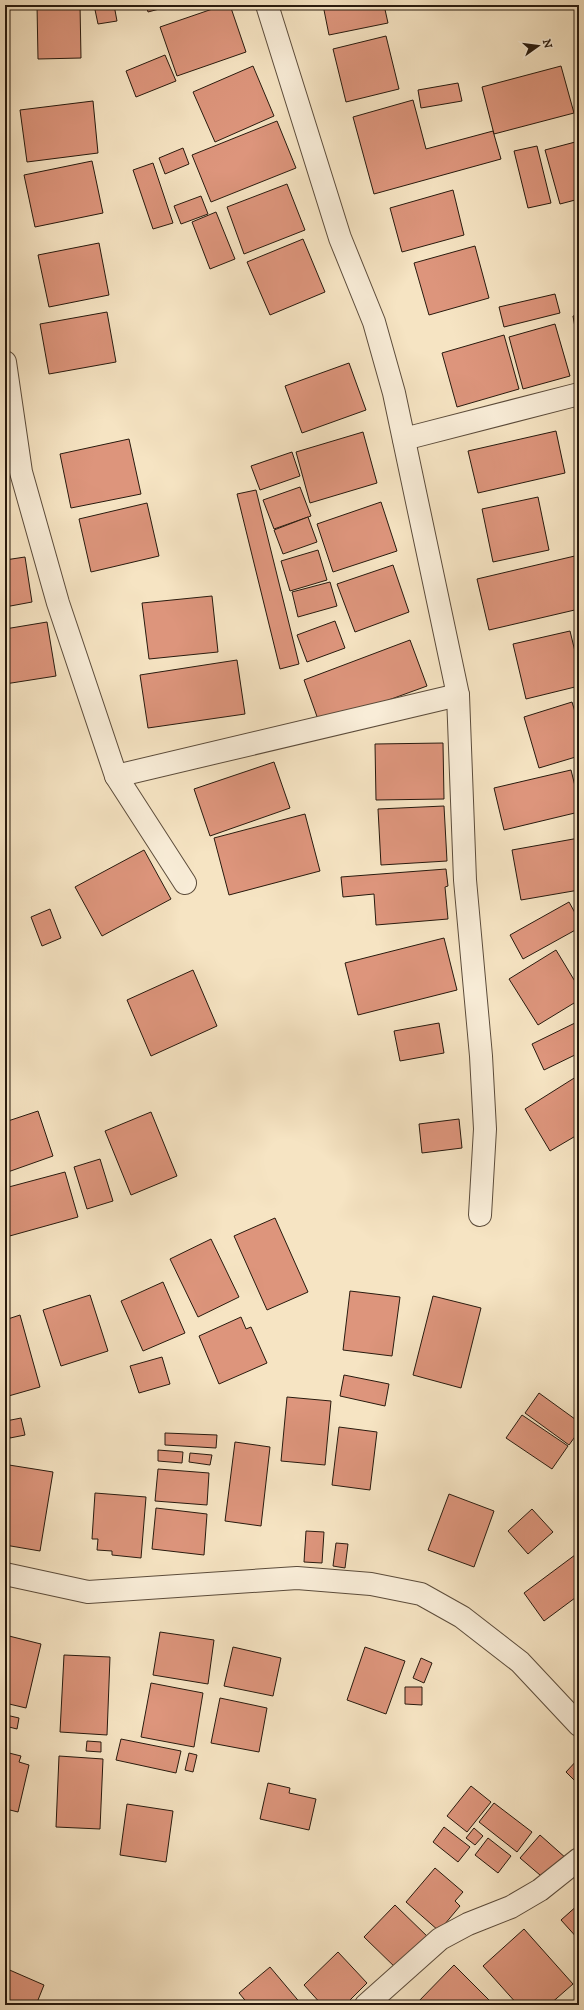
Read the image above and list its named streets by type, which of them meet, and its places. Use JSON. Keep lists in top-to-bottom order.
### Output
{
  "north": "right"
}
